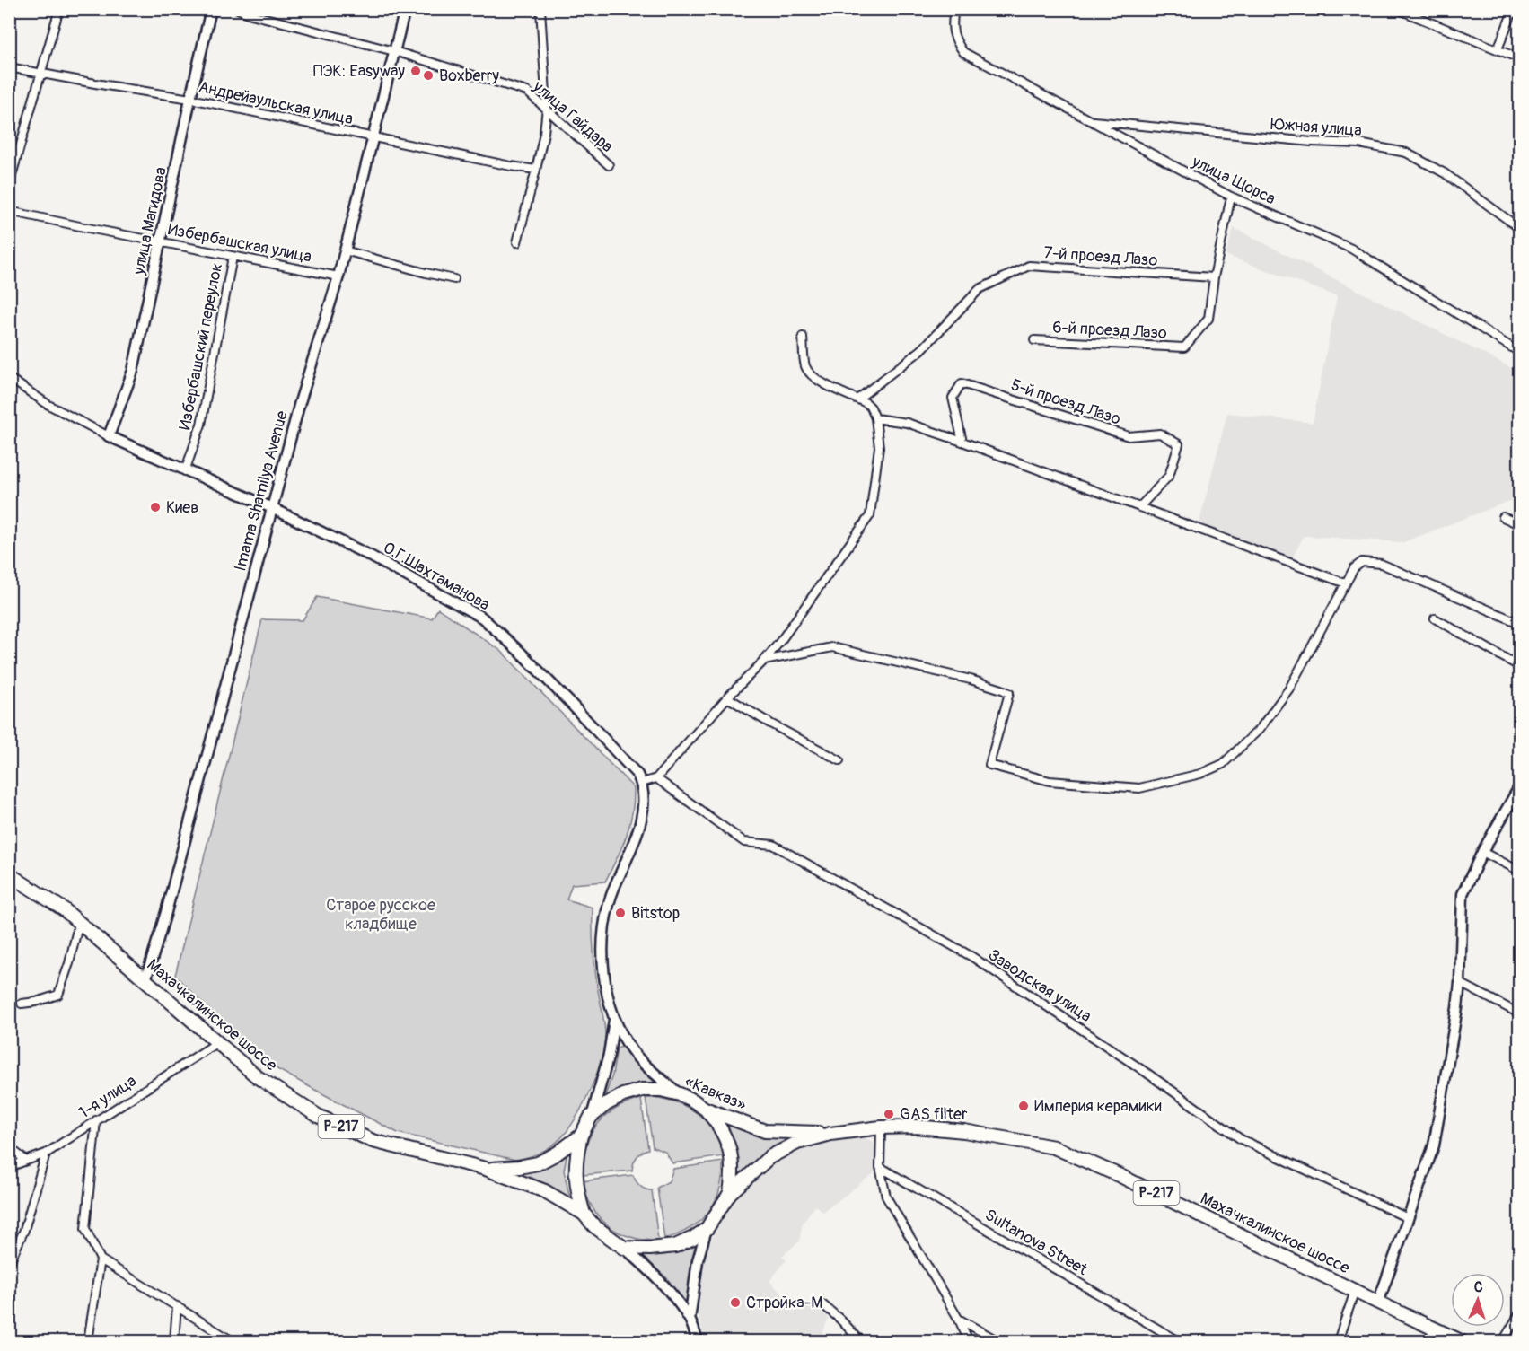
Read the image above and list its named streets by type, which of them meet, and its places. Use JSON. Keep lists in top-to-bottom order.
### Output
{
  "streets": {
    "highway": ["Махачкалинское шоссе", "«Кавказ»", "Р-217"],
    "main road": ["улица Магидова", "Imama Shamilya Avenue", "О.Г.Шахтаманова"],
    "street": [
      "Андрейаульская улица",
      "улица Гайдара",
      "Южная улица",
      "улица Щорса",
      "Избербашская улица",
      "7-й проезд Лазо",
      "6-й проезд Лазо",
      "Избербашский переулок",
      "5-й проезд Лазо",
      "Заводская улица",
      "1-я улица",
      "Sultanova Street"
    ]
  },
  "crossings": [
    ["Андрейаульская улица", "улица Магидова"],
    ["Андрейаульская улица", "Imama Shamilya Avenue"],
    ["улица Гайдара", "Imama Shamilya Avenue"],
    ["Южная улица", "улица Щорса"],
    ["улица Магидова", "Избербашская улица"],
    ["улица Магидова", "О.Г.Шахтаманова"],
    ["Избербашская улица", "Избербашский переулок"],
    ["Избербашская улица", "Imama Shamilya Avenue"],
    ["7-й проезд Лазо", "6-й проезд Лазо"],
    ["Избербашский переулок", "О.Г.Шахтаманова"],
    ["Imama Shamilya Avenue", "О.Г.Шахтаманова"],
    ["Imama Shamilya Avenue", "Махачкалинское шоссе"],
    ["Махачкалинское шоссе", "«Кавказ»"],
    ["Махачкалинское шоссе", "1-я улица"],
    ["Махачкалинское шоссе", "Р-217"],
    ["«Кавказ»", "Р-217"]
  ],
  "parks": ["Старое русское кладбище"],
  "places": [
    "ПЭК: Easyway",
    "Boxberry",
    "Киев",
    "Bitstop",
    "Империя керамики",
    "GAS filter",
    "Стройка-М"
  ],
  "north": "top"
}
